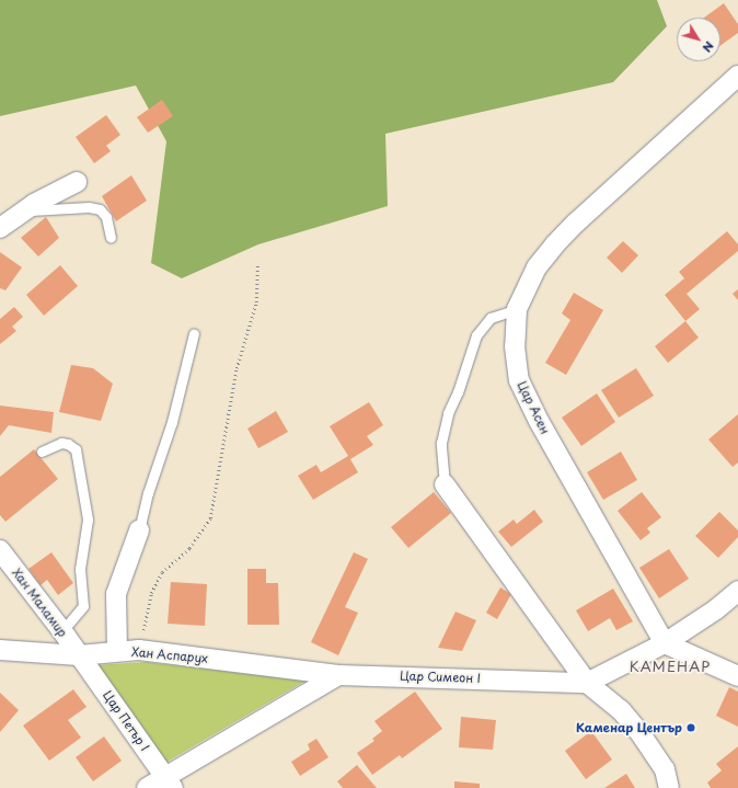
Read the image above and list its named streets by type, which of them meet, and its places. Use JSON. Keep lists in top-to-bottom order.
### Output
{
  "streets": {
    "street": [
      "Цар Асен",
      "Хан Маламир",
      "Хан Аспарух",
      "Цар Симеон I",
      "Цар Петър I"
    ]
  },
  "crossings": [
    ["Цар Асен", "Цар Симеон I"],
    ["Хан Маламир", "Хан Аспарух"],
    ["Хан Маламир", "Цар Петър I"],
    ["Хан Аспарух", "Цар Симеон I"],
    ["Хан Аспарух", "Цар Петър I"]
  ],
  "districts": ["КАМЕНАР"],
  "places": ["Каменар Център"],
  "north": "bottom right"
}
